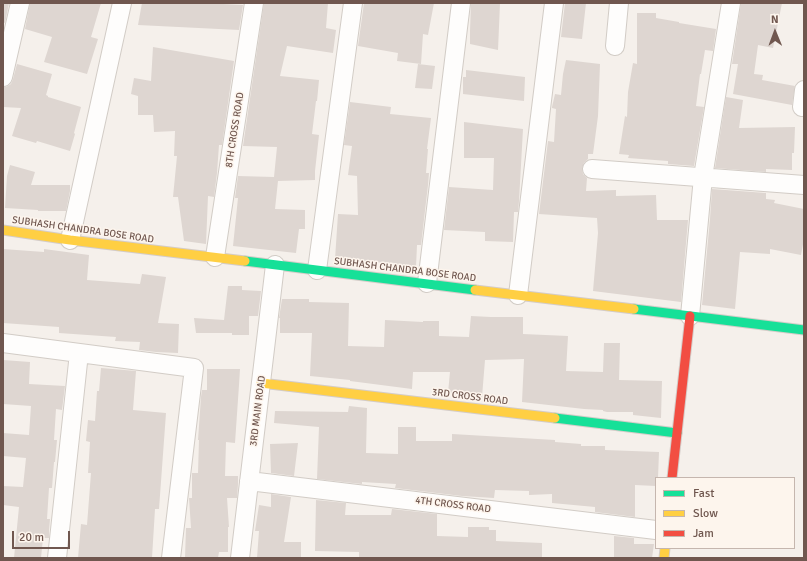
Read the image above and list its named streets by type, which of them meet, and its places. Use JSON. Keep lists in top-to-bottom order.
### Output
{
  "streets": {
    "street": [
      "8TH CROSS ROAD",
      "SUBHASH CHANDRA BOSE ROAD",
      "3RD CROSS ROAD",
      "3RD MAIN ROAD",
      "4TH CROSS ROAD"
    ]
  },
  "crossings": [
    ["8TH CROSS ROAD", "SUBHASH CHANDRA BOSE ROAD"],
    ["SUBHASH CHANDRA BOSE ROAD", "3RD MAIN ROAD"],
    ["3RD CROSS ROAD", "3RD MAIN ROAD"],
    ["3RD MAIN ROAD", "4TH CROSS ROAD"]
  ],
  "legend": ["Fast", "Slow", "Jam"],
  "scale_bar": "20 m",
  "north": "top"
}
